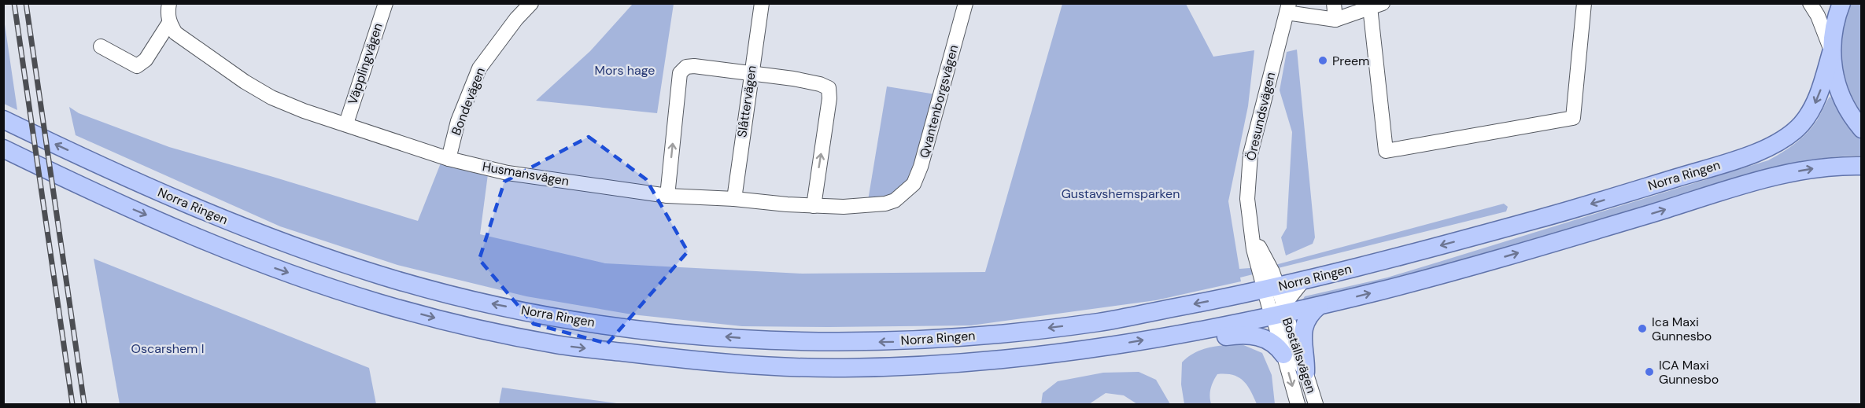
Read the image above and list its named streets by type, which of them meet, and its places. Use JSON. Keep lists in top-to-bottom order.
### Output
{
  "streets": {
    "main road": ["Norra Ringen"],
    "street": [
      "Väpplingvägen",
      "Bondevägen",
      "Slåttervägen",
      "Qvantenborgsvägen",
      "Öresundsvägen",
      "Husmansvägen",
      "Boställsvägen"
    ]
  },
  "crossings": [
    ["Väpplingvägen", "Husmansvägen"],
    ["Bondevägen", "Husmansvägen"],
    ["Slåttervägen", "Husmansvägen"],
    ["Qvantenborgsvägen", "Husmansvägen"],
    ["Öresundsvägen", "Norra Ringen"],
    ["Öresundsvägen", "Boställsvägen"],
    ["Norra Ringen", "Boställsvägen"]
  ],
  "parks": ["Mors hage", "Gustavshemsparken", "Oscarshem I"],
  "places": ["Preem", "Ica Maxi Gunnesbo", "ICA Maxi Gunnesbo"]
}
